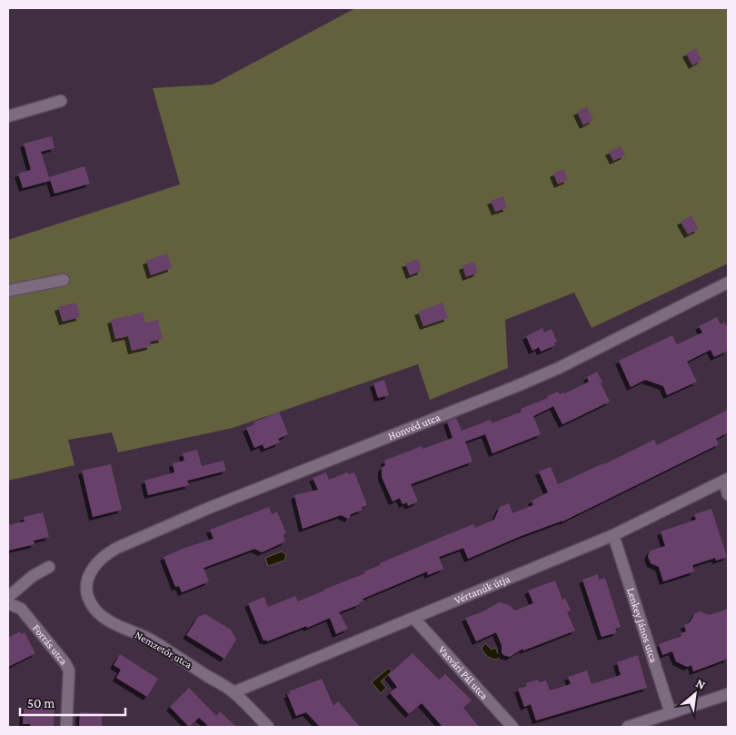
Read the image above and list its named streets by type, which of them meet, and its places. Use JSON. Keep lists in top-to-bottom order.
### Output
{
  "streets": {
    "street": [
      "Honvéd utca",
      "Vértanúk útja",
      "Lenkey János utca",
      "Forrás utca",
      "Nemzetőr utca",
      "Vasvári Pál utca"
    ]
  },
  "crossings": [
    ["Honvéd utca", "Nemzetőr utca"],
    ["Vértanúk útja", "Lenkey János utca"],
    ["Vértanúk útja", "Nemzetőr utca"],
    ["Vértanúk útja", "Vasvári Pál utca"]
  ],
  "scale_bar": "50 m",
  "north": "top right"
}
